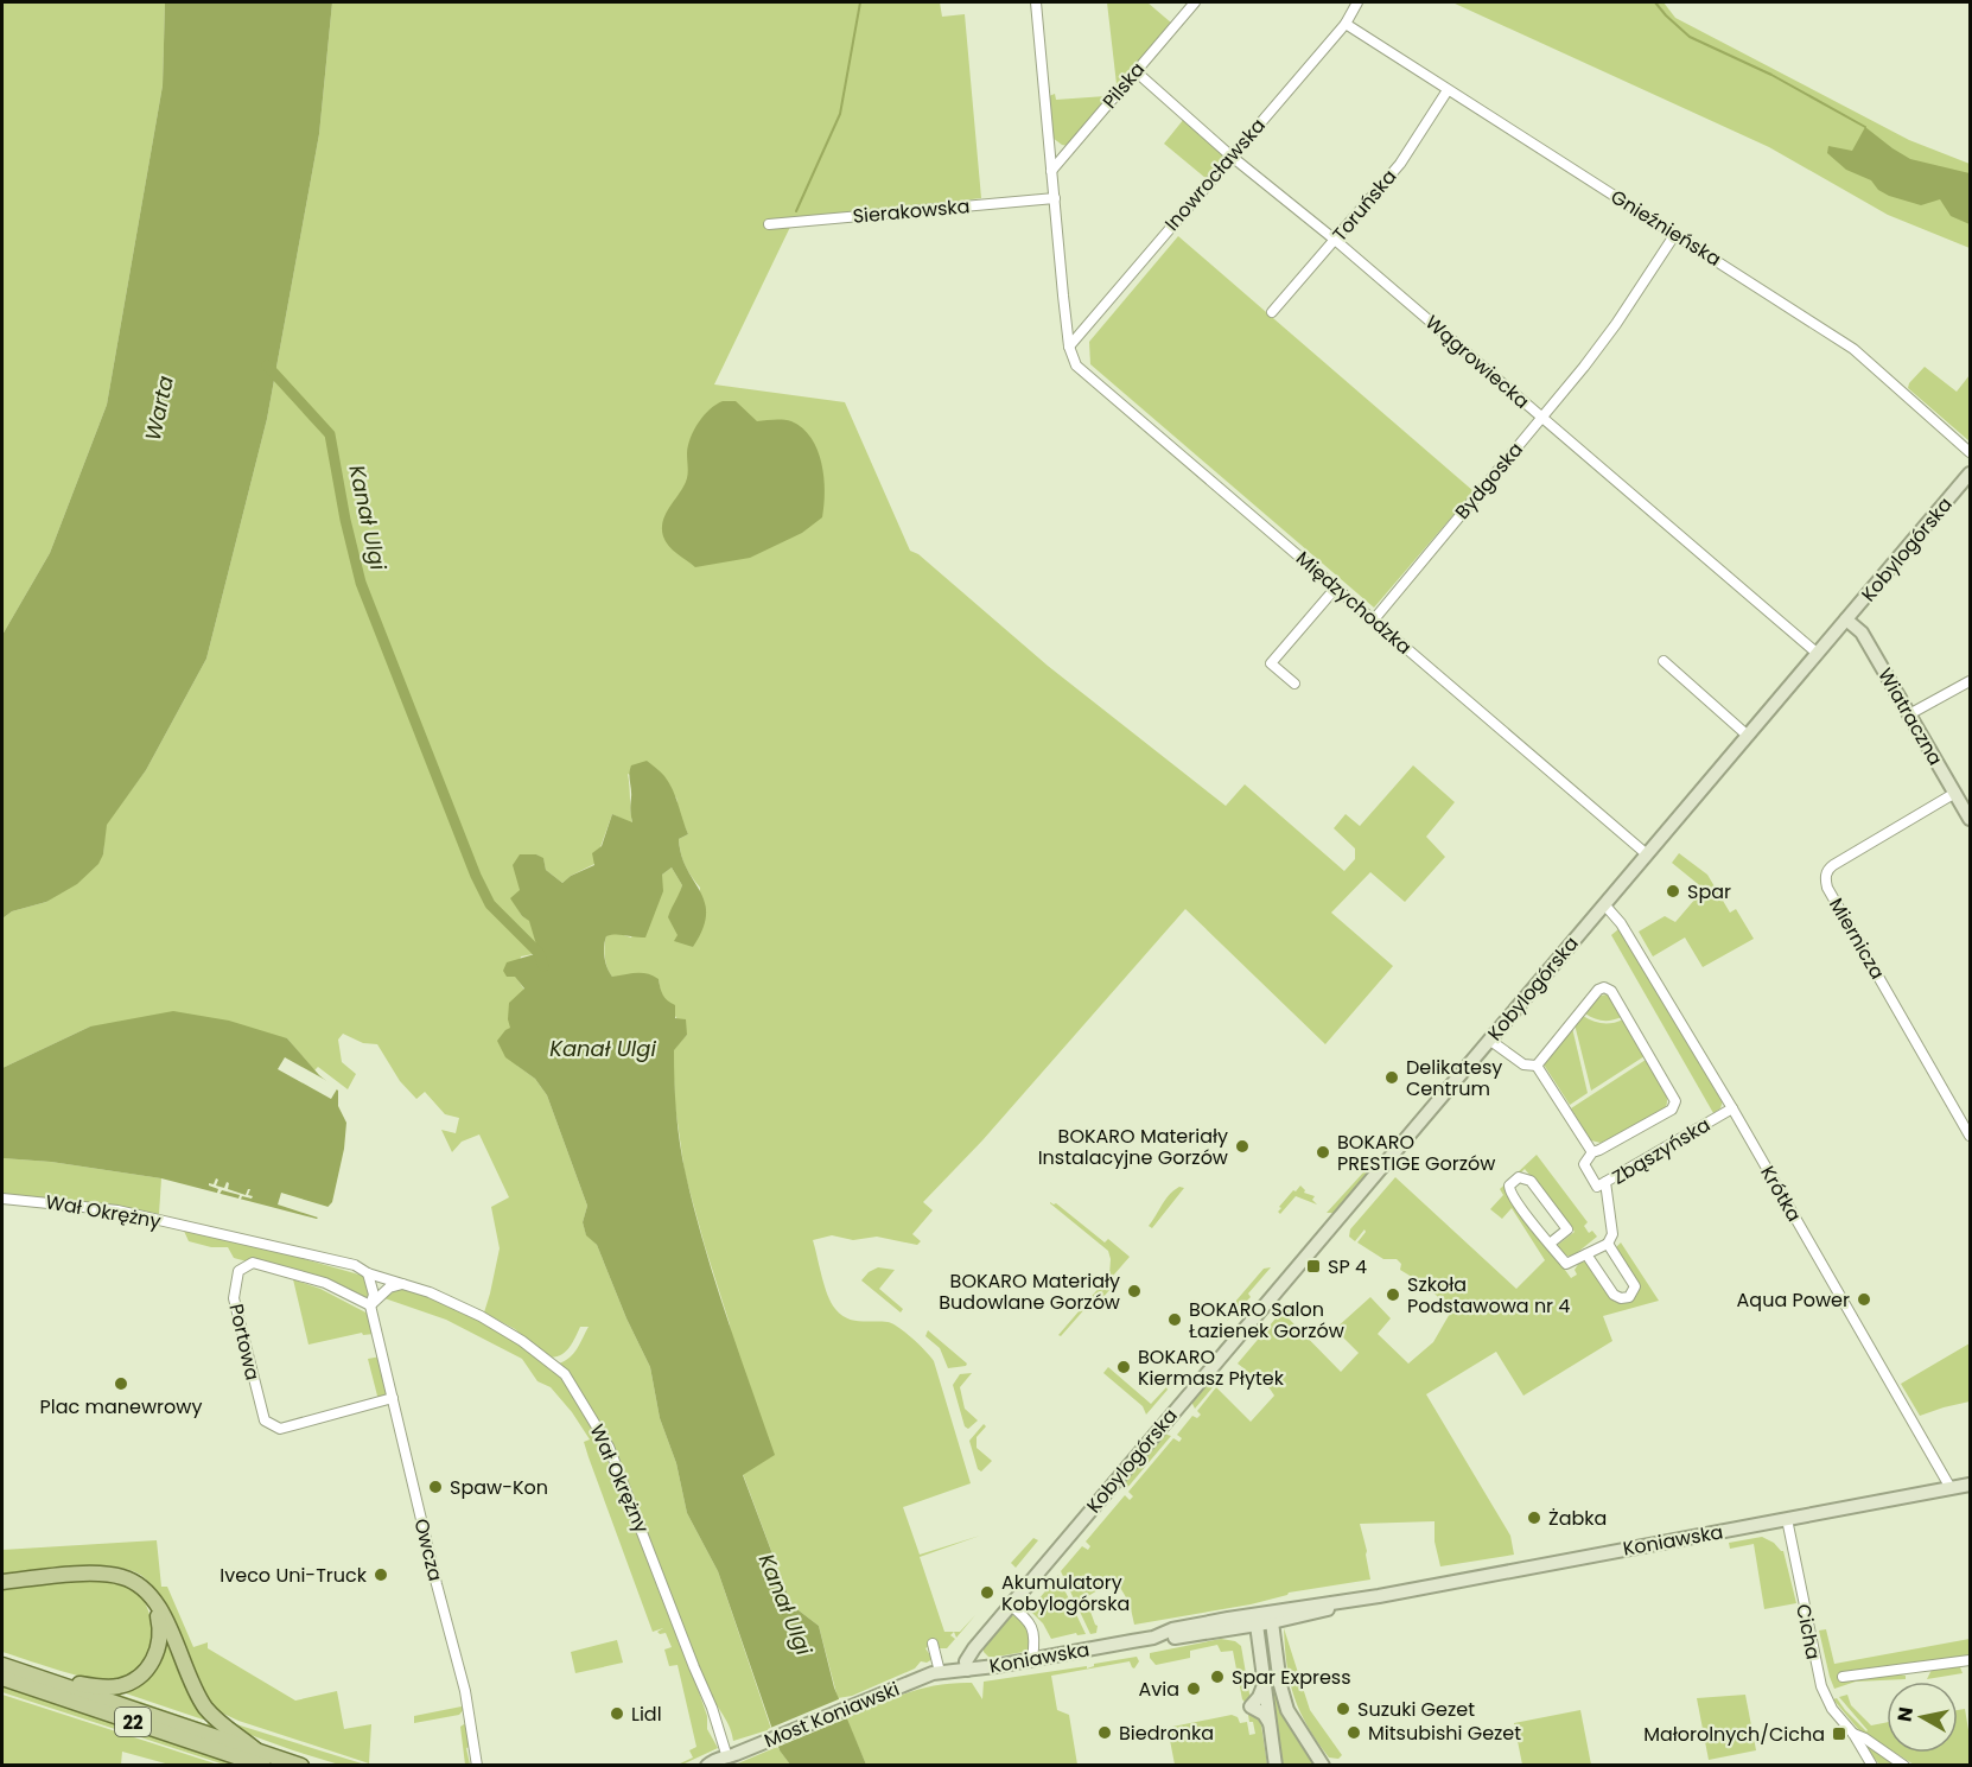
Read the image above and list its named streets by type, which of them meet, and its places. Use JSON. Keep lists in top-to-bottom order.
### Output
{
  "streets": {
    "main road": ["22"],
    "street": [
      "Pilska",
      "Inowrocławska",
      "Toruńska",
      "Sierakowska",
      "Gnieźnieńska",
      "Wągrowiecka",
      "Bydgoska",
      "Kobylogórska",
      "Międzychodzka",
      "Wiatraczna",
      "Miernicza",
      "Zbąszyńska",
      "Krótka",
      "Wał Okrężny",
      "Portowa",
      "Koniawska",
      "Owcza",
      "Cicha",
      "Most Koniawski"
    ]
  },
  "crossings": [
    ["Pilska", "Wągrowiecka"],
    ["Inowrocławska", "Gnieźnieńska"],
    ["Inowrocławska", "Wągrowiecka"],
    ["Inowrocławska", "Międzychodzka"],
    ["Toruńska", "Gnieźnieńska"],
    ["Toruńska", "Wągrowiecka"],
    ["Gnieźnieńska", "Bydgoska"],
    ["Wągrowiecka", "Bydgoska"],
    ["Wągrowiecka", "Kobylogórska"],
    ["Bydgoska", "Międzychodzka"],
    ["Kobylogórska", "Międzychodzka"],
    ["Kobylogórska", "Wiatraczna"],
    ["Kobylogórska", "Krótka"],
    ["Kobylogórska", "Koniawska"],
    ["Wiatraczna", "Miernicza"],
    ["Zbąszyńska", "Krótka"],
    ["Krótka", "Koniawska"],
    ["Wał Okrężny", "Most Koniawski"],
    ["Portowa", "Owcza"],
    ["Koniawska", "Cicha"],
    ["Koniawska", "Most Koniawski"]
  ],
  "water": ["Warta", "Kanał Ulgi"],
  "places": {
    "other": [
      "Spar",
      "Delikatesy Centrum",
      "BOKARO Materiały Instalacyjne Gorzów",
      "BOKARO PRESTIGE Gorzów",
      "BOKARO Materiały Budowlane Gorzów",
      "Szkoła Podstawowa nr 4",
      "Aqua Power",
      "BOKARO Salon Łazienek Gorzów",
      "BOKARO Kiermasz Płytek",
      "Plac manewrowy",
      "Spaw-Kon",
      "Żabka",
      "Iveco Uni-Truck",
      "Akumulatory Kobylogórska",
      "Spar Express",
      "Avia",
      "Suzuki Gezet",
      "Lidl",
      "Biedronka",
      "Mitsubishi Gezet"
    ],
    "transit": ["SP 4", "Małorolnych/Cicha"]
  },
  "north": "left"
}
